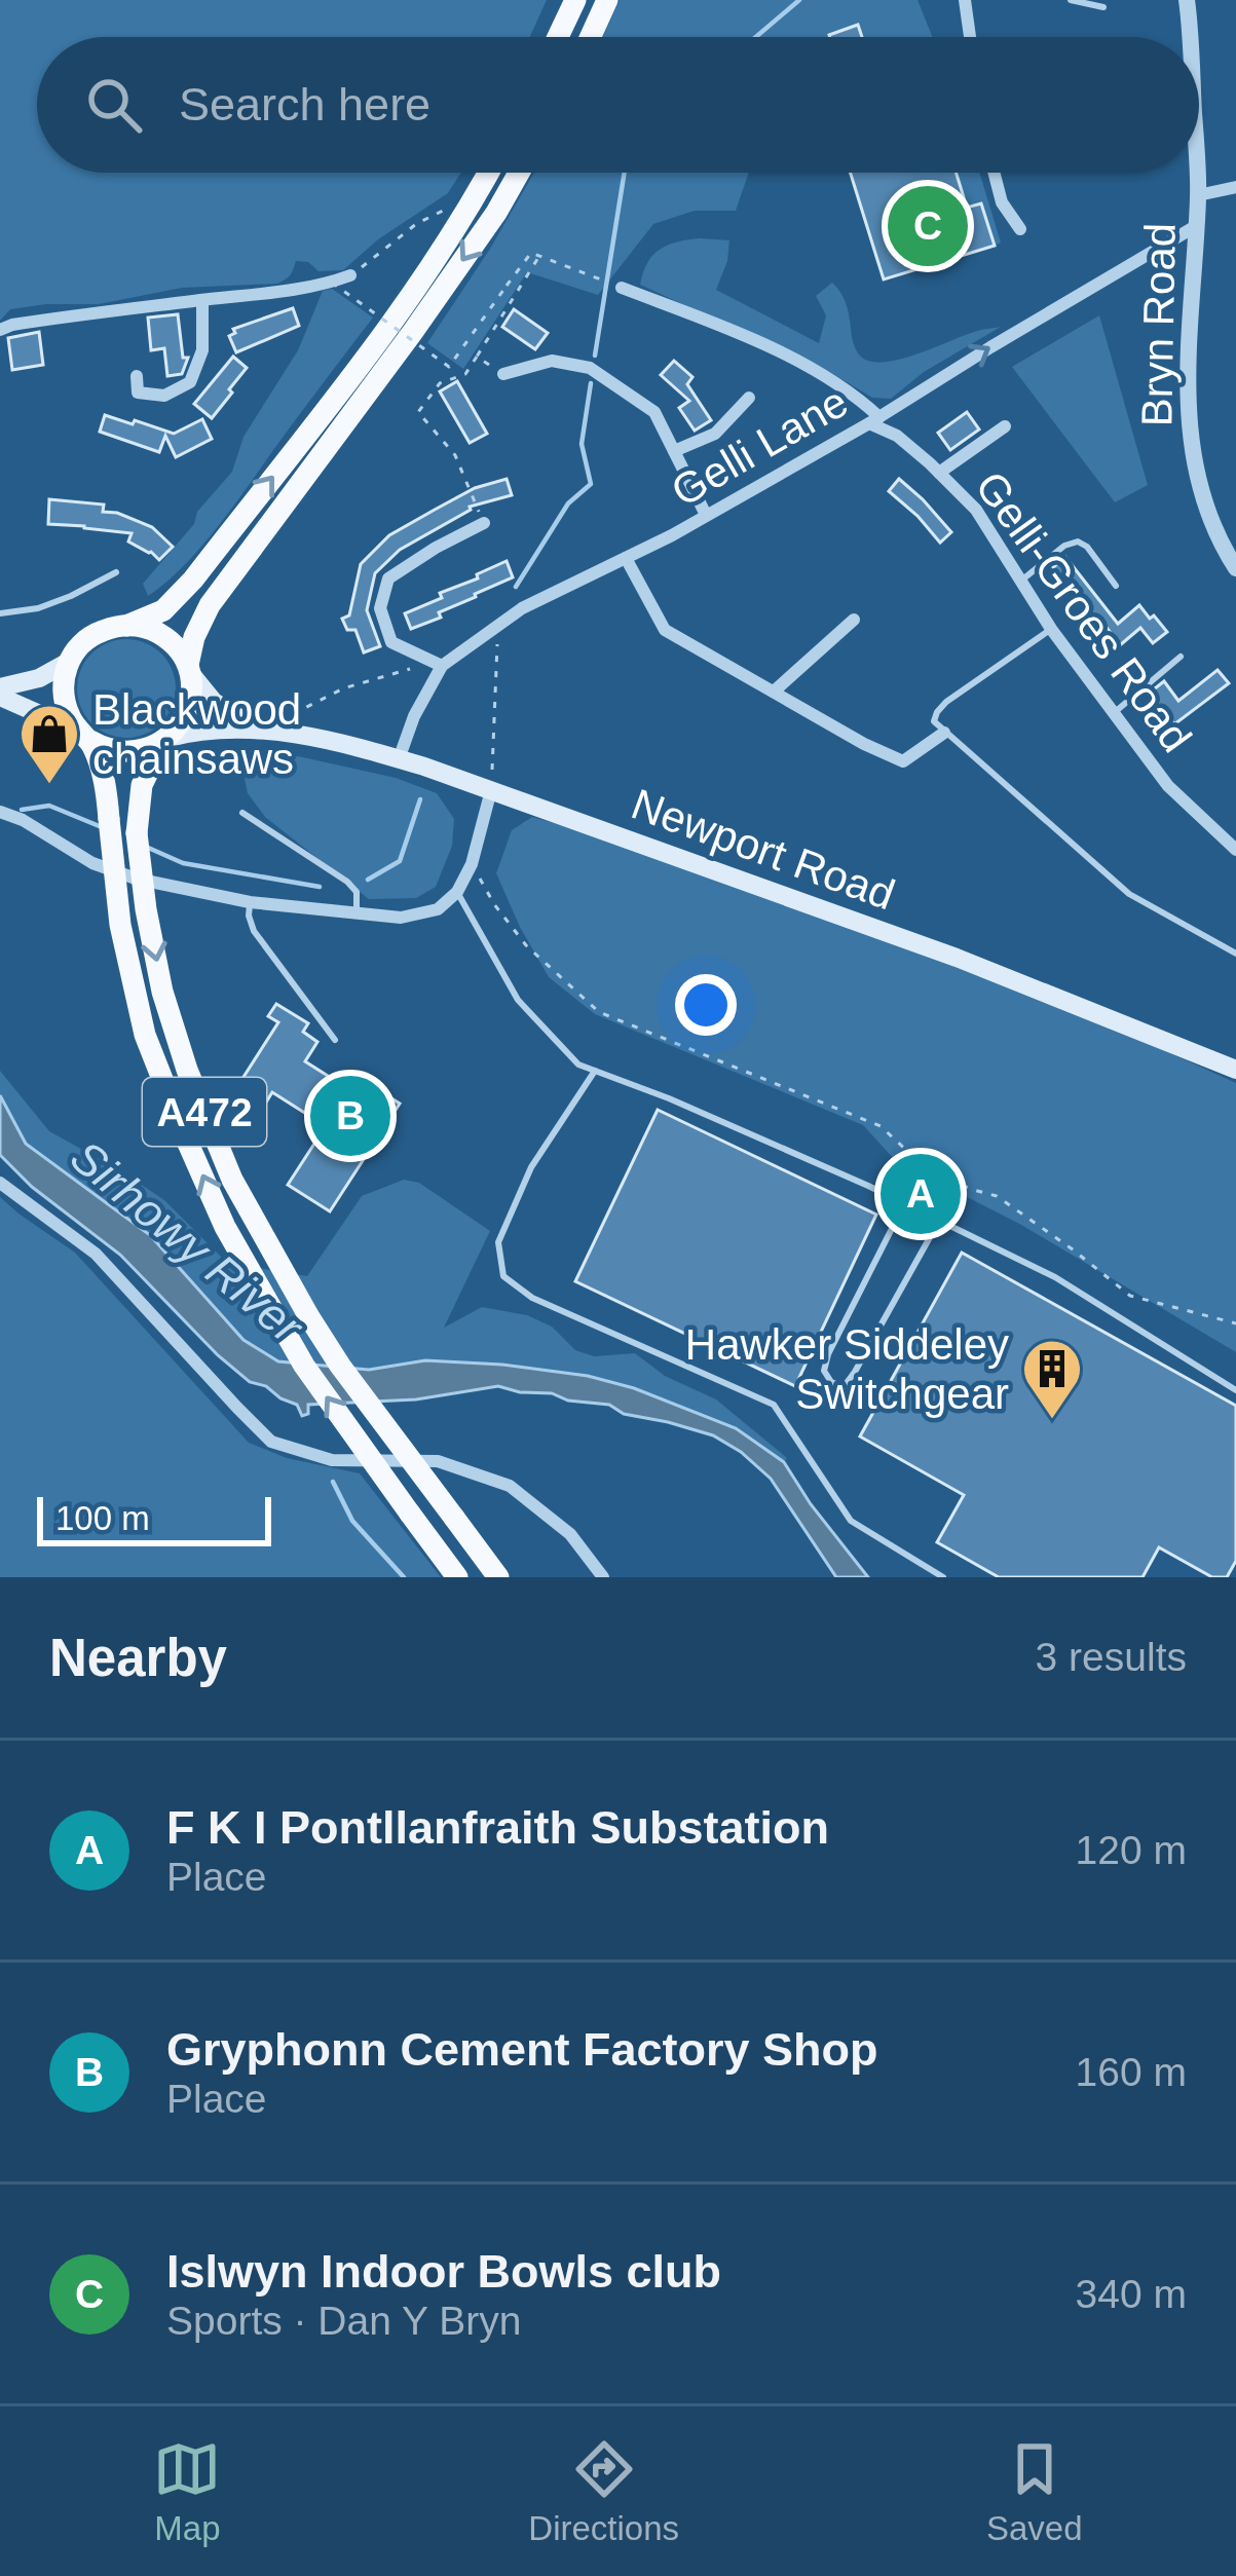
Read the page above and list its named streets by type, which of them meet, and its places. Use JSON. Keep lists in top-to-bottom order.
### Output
{
  "streets": {
    "main road": ["Newport Road", "A472"],
    "street": ["Bryn Road", "Gelli Lane", "Gelli-Groes Road"]
  },
  "crossings": [
    ["Bryn Road", "Gelli Lane"],
    ["Gelli Lane", "Gelli-Groes Road"],
    ["Gelli Lane", "Newport Road"],
    ["Newport Road", "A472"]
  ],
  "one_way": ["Gelli Lane"],
  "water": ["Sirhowy River"],
  "places": {
    "shop": ["Blackwood chainsaws"],
    "building": ["Hawker Siddeley Switchgear"]
  },
  "scale_bar": "100 m",
  "page": {
    "search": "Search here",
    "pins": ["C", "B", "A"],
    "scale": "100 m",
    "heading": ["Nearby", "3 results"],
    "list": [
      {
        "mark": "A",
        "name": "F K I Pontllanfraith Substation",
        "note": "Place",
        "value": "120 m"
      },
      {
        "mark": "B",
        "name": "Gryphonn Cement Factory Shop",
        "note": "Place",
        "value": "160 m"
      },
      {
        "mark": "C",
        "name": "Islwyn Indoor Bowls club",
        "note": "Sports · Dan Y Bryn",
        "value": "340 m"
      }
    ],
    "nav": ["Map", "Directions", "Saved"]
  }
}
